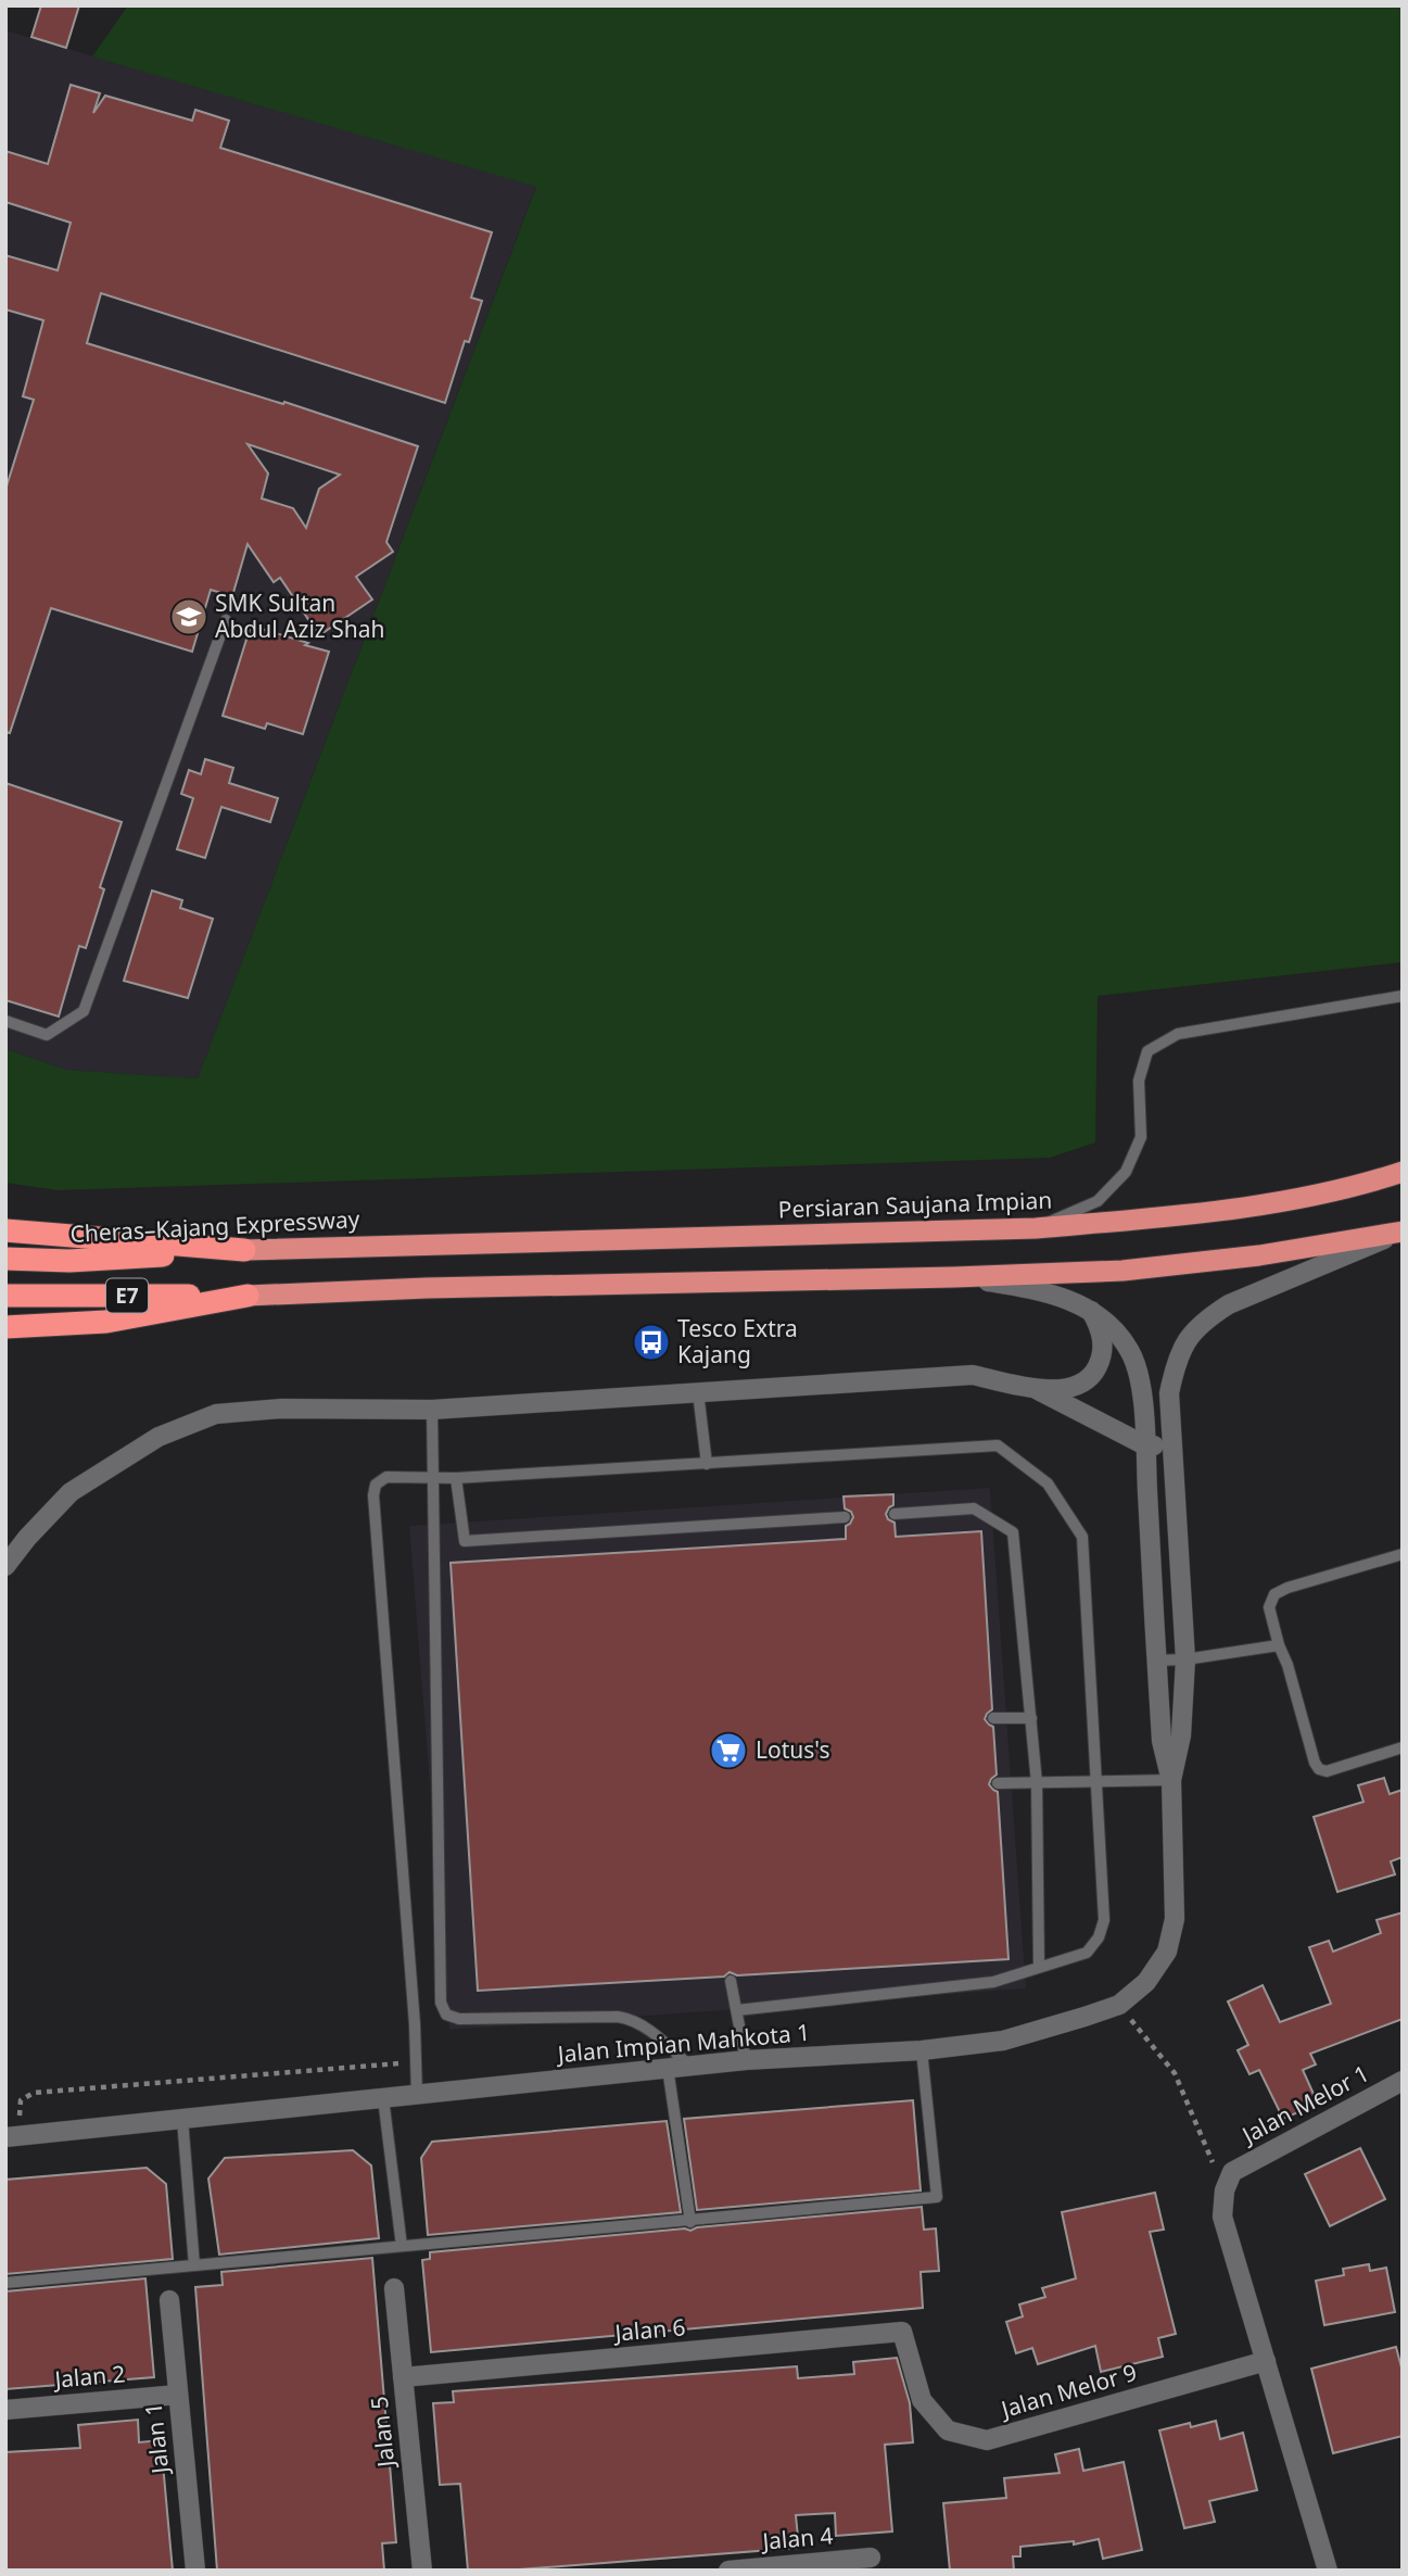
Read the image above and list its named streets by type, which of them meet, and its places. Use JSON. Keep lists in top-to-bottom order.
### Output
{
  "streets": {
    "highway": ["Persiaran Saujana Impian", "Cheras–Kajang Expressway", "E7"],
    "street": [
      "Jalan Impian Mahkota 1",
      "Jalan Melor 1",
      "Jalan 6",
      "Jalan 2",
      "Jalan Melor 9",
      "Jalan 5",
      "Jalan 1",
      "Jalan 4"
    ]
  },
  "crossings": [
    ["Persiaran Saujana Impian", "Cheras–Kajang Expressway"],
    ["Jalan 6", "Jalan Melor 9"],
    ["Jalan 6", "Jalan 5"],
    ["Jalan 2", "Jalan 1"]
  ],
  "places": {
    "school or university": ["SMK Sultan Abdul Aziz Shah"],
    "bus stop": ["Tesco Extra Kajang"],
    "supermarket": ["Lotus's"]
  }
}
